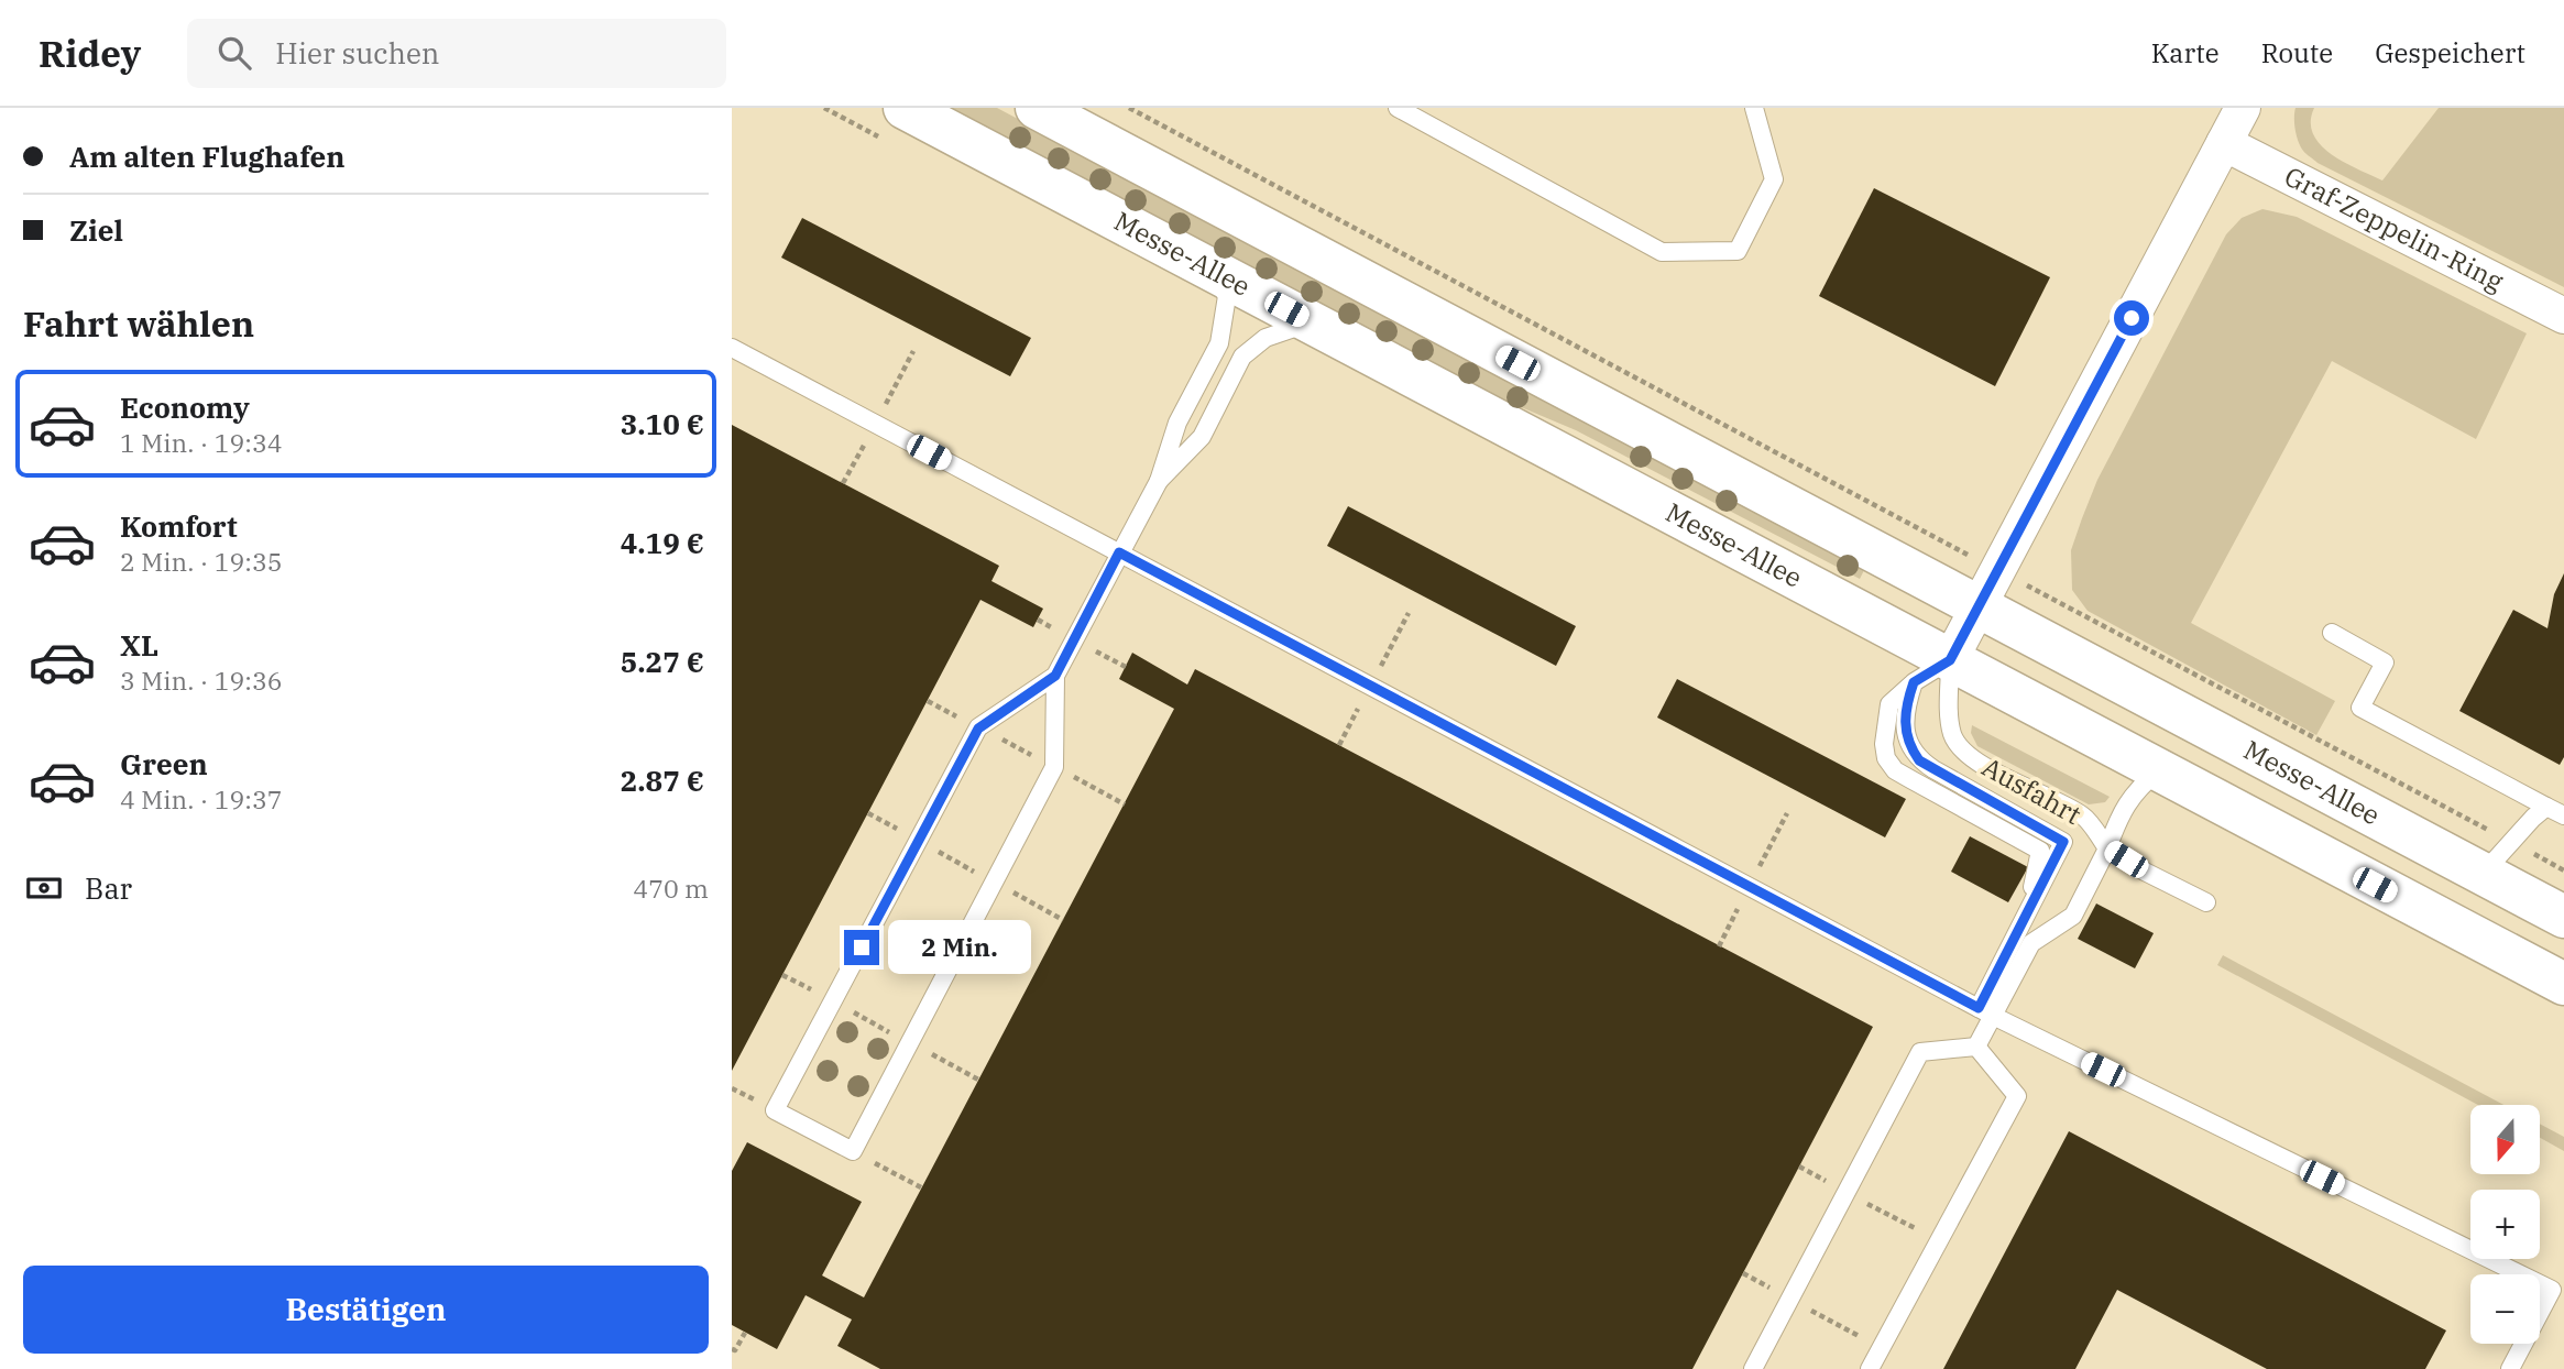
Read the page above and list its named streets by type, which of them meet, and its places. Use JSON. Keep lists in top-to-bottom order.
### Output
{
  "streets": {
    "main road": ["Messe-Allee"],
    "street": ["Graf-Zeppelin-Ring"],
    "lane": ["Ausfahrt"]
  },
  "crossings": [
    ["Messe-Allee", "Ausfahrt"]
  ],
  "north": "bottom",
  "page": {
    "header": "Ridey",
    "search": "Hier suchen",
    "nav": ["Karte", "Route", "Gespeichert"],
    "banner": ["Am alten Flughafen", "Ziel"],
    "heading": "Fahrt wählen",
    "list": [
      {
        "name": "Economy",
        "note": "1 Min. · 19:34",
        "value": "3.10 €"
      },
      {
        "name": "Komfort",
        "note": "2 Min. · 19:35",
        "value": "4.19 €"
      },
      {
        "name": "XL",
        "note": "3 Min. · 19:36",
        "value": "5.27 €"
      },
      {
        "name": "Green",
        "note": "4 Min. · 19:37",
        "value": "2.87 €"
      }
    ],
    "pay": ["Bar", "470 m"],
    "bubble": "2 Min.",
    "map_buttons": ["+", "−"],
    "buttons": "Bestätigen"
  }
}
